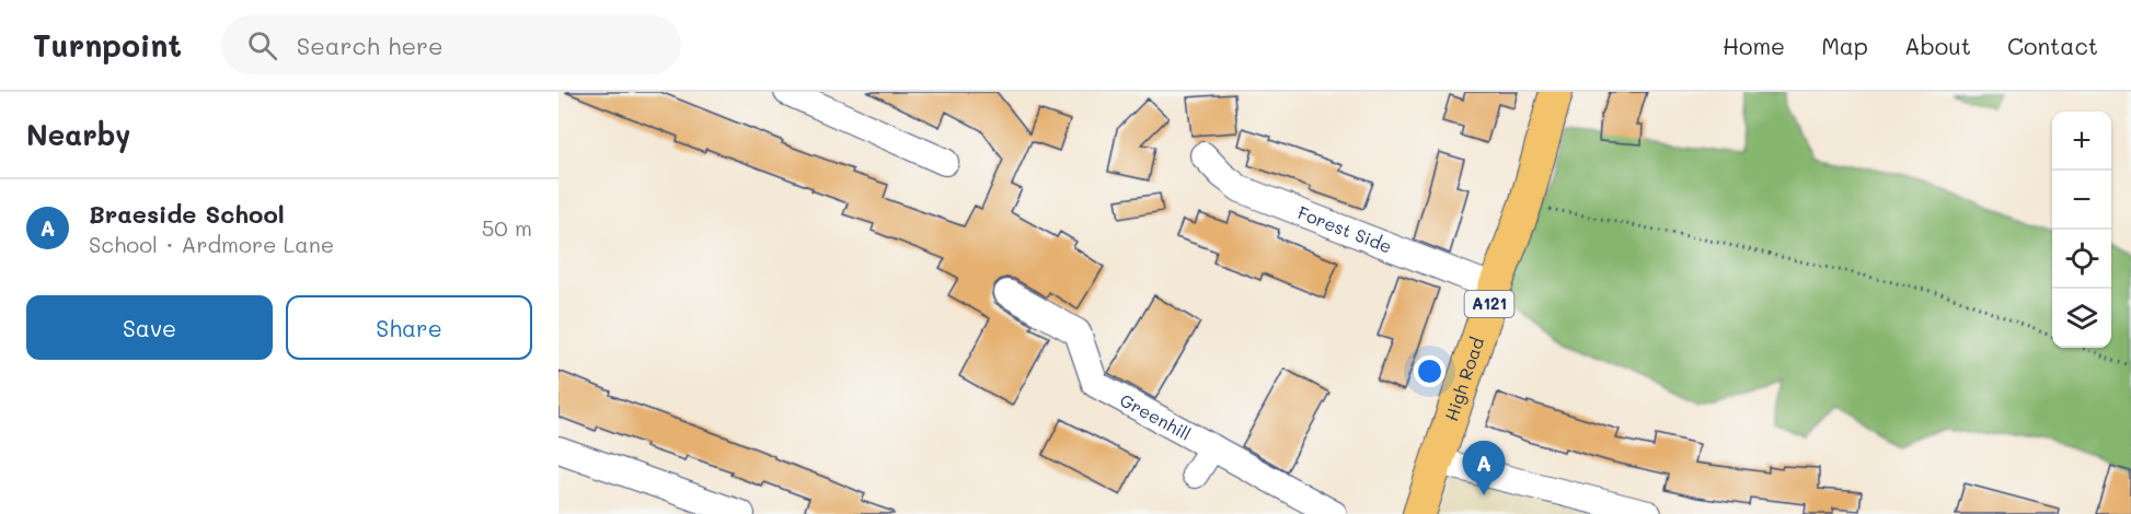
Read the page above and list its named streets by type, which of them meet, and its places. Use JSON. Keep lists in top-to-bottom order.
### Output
{
  "streets": {
    "main road": ["A121", "High Road"],
    "street": ["Forest Side", "Greenhill"]
  },
  "crossings": [
    ["Forest Side", "High Road"]
  ],
  "page": {
    "header": "Turnpoint",
    "search": "Search here",
    "nav": [
      "Home",
      "Map",
      "About",
      "Contact"
    ],
    "heading": "Nearby",
    "map_buttons": ["+", "−"],
    "list": [
      {
        "mark": "A",
        "name": "Braeside School",
        "note": "School · Ardmore Lane",
        "value": "50 m"
      }
    ],
    "buttons": ["Save", "Share"],
    "pins": "A"
  }
}
